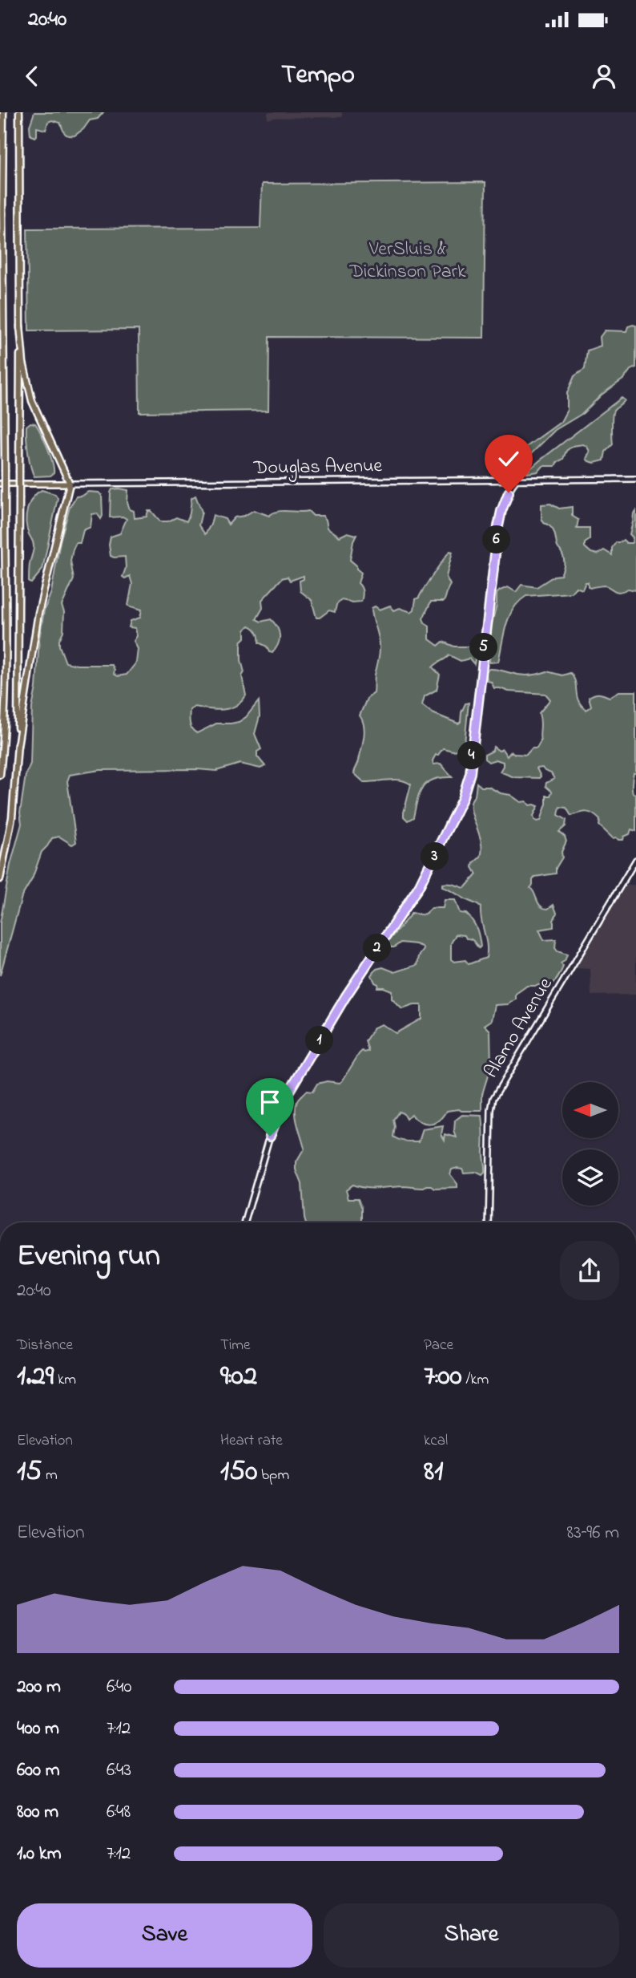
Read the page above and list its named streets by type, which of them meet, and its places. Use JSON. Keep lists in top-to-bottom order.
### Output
{
  "streets": {
    "main road": ["Douglas Avenue"],
    "street": ["Alamo Avenue"]
  },
  "parks": ["VerSluis & Dickinson Park"],
  "north": "left",
  "page": {
    "status": "20:40",
    "header": "Tempo",
    "pins": [
      "6",
      "5",
      "4",
      "3",
      "2",
      "1"
    ],
    "heading": ["Evening run", "20:40"],
    "stats": [
      ["Distance", "1.29 km"],
      ["Time", "9:02"],
      ["Pace", "7:00 /km"],
      ["Elevation", "15 m"],
      ["Heart rate", "150 bpm"],
      ["kcal", "81"]
    ],
    "chart": ["Elevation", "83–96 m"],
    "list": [
      {
        "name": "200 m",
        "note": "6:40"
      },
      {
        "name": "400 m",
        "note": "7:12"
      },
      {
        "name": "600 m",
        "note": "6:43"
      },
      {
        "name": "800 m",
        "note": "6:48"
      },
      {
        "name": "1.0 km",
        "note": "7:12"
      }
    ],
    "buttons": ["Save", "Share"]
  }
}
